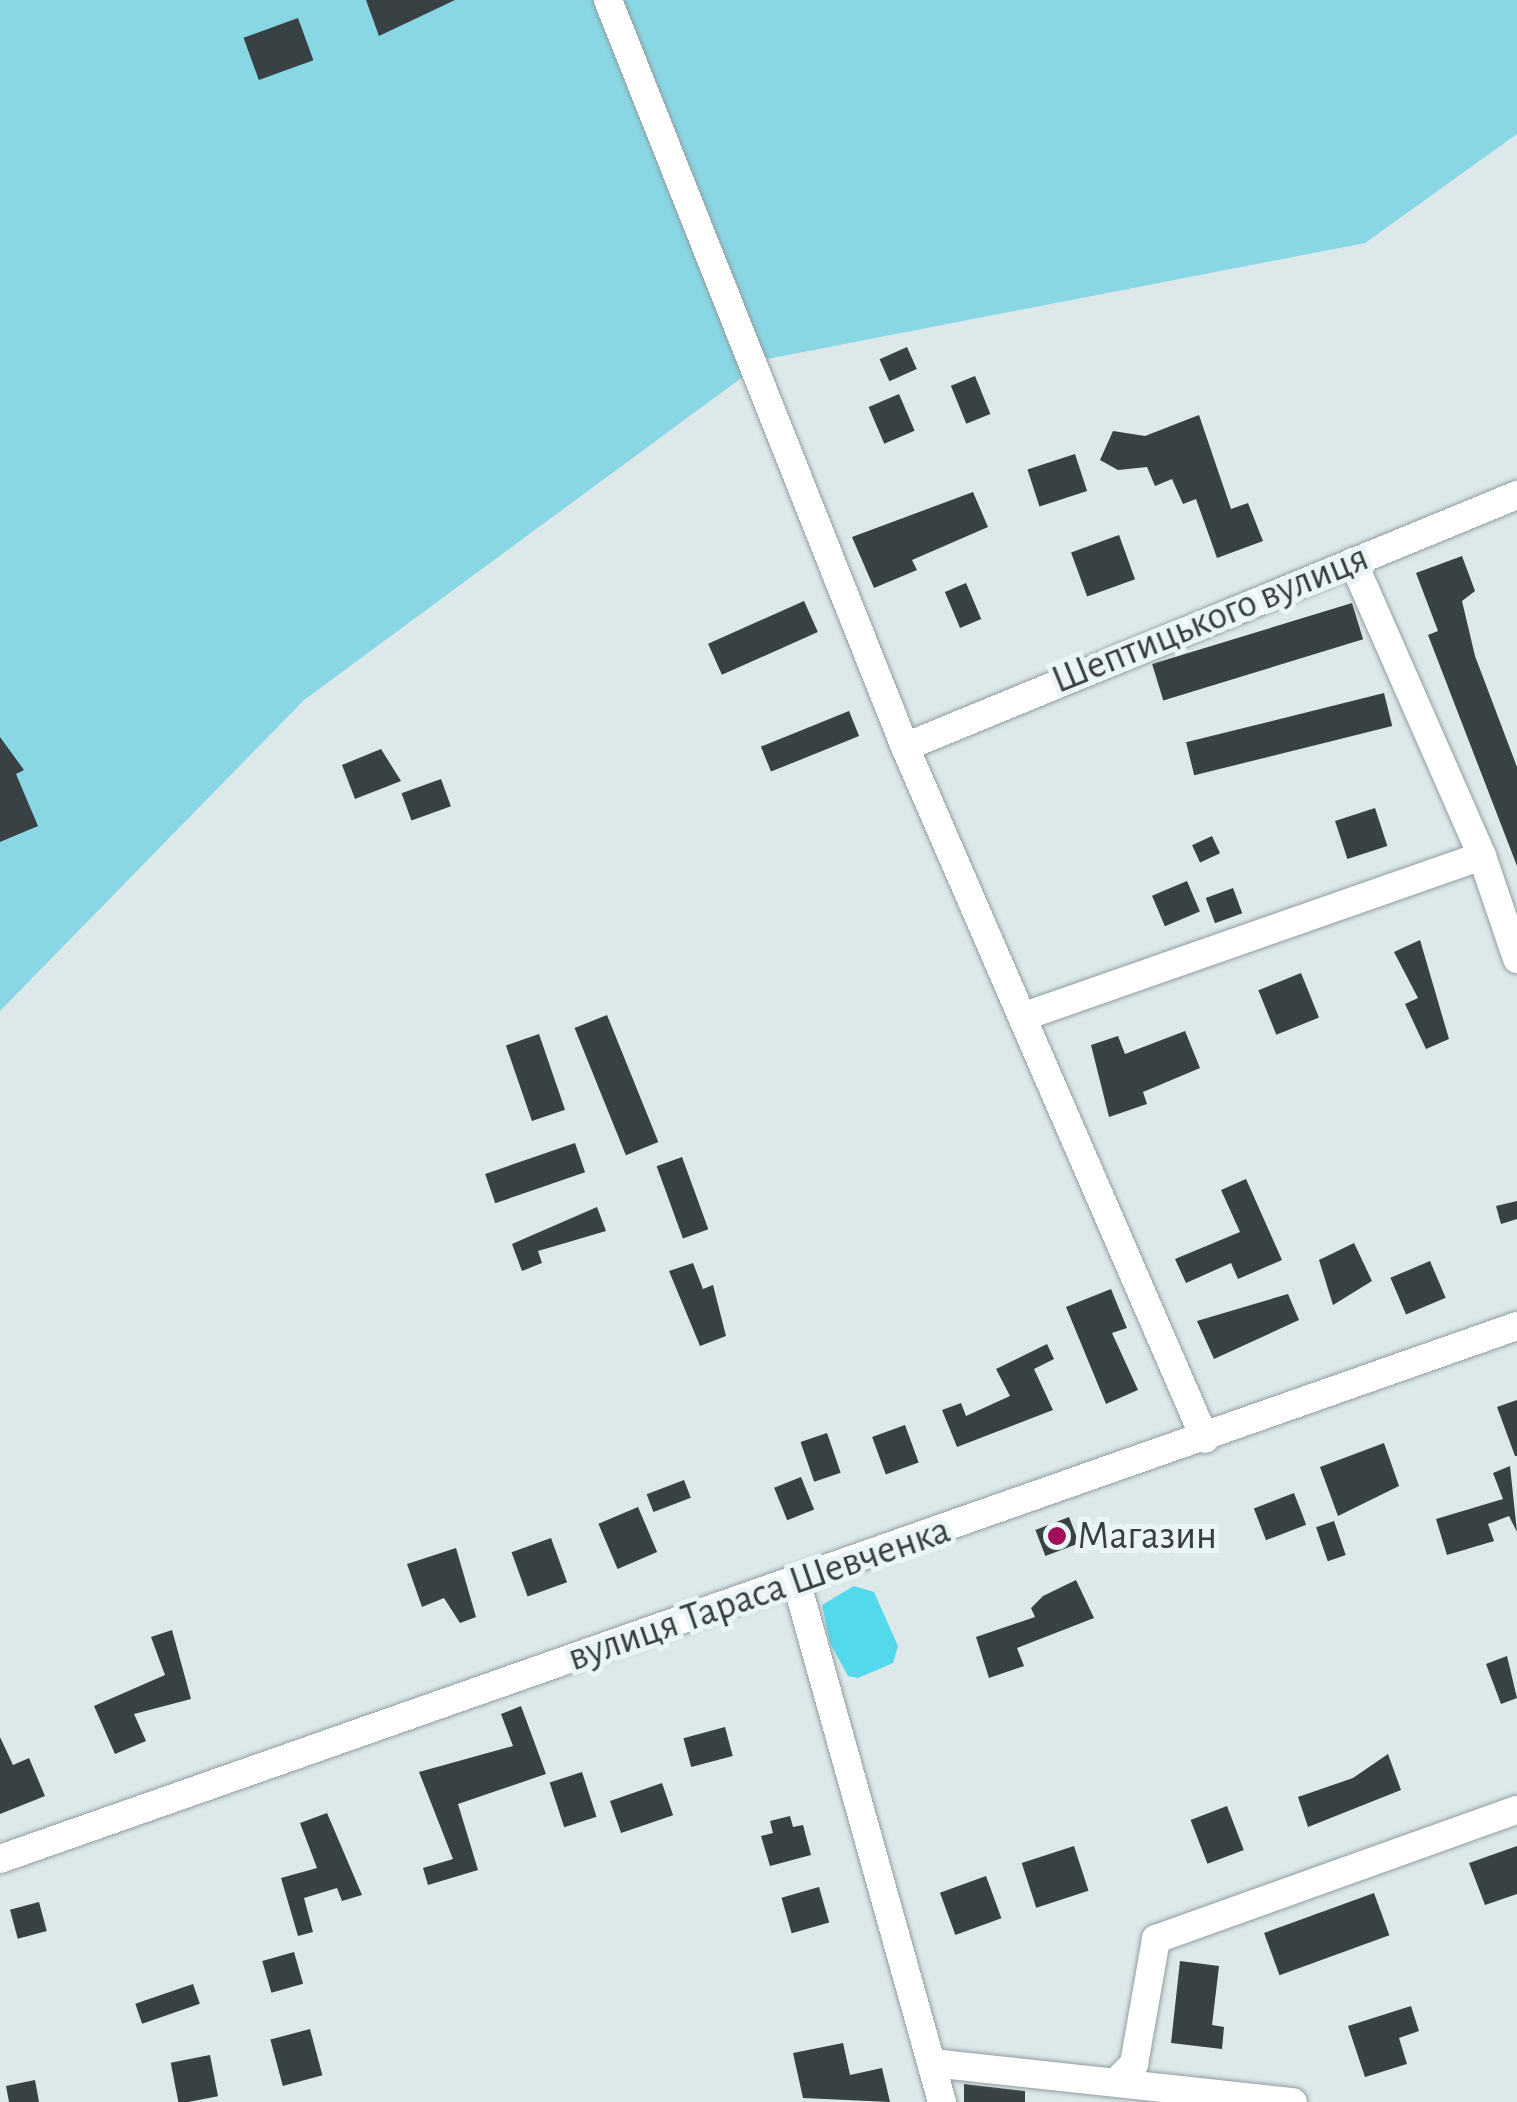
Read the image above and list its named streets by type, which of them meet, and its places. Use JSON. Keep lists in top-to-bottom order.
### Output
{
  "streets": {
    "street": ["Шептицького вулиця", "вулиця Тараса Шевченка"]
  },
  "places": ["Магазин"]
}
